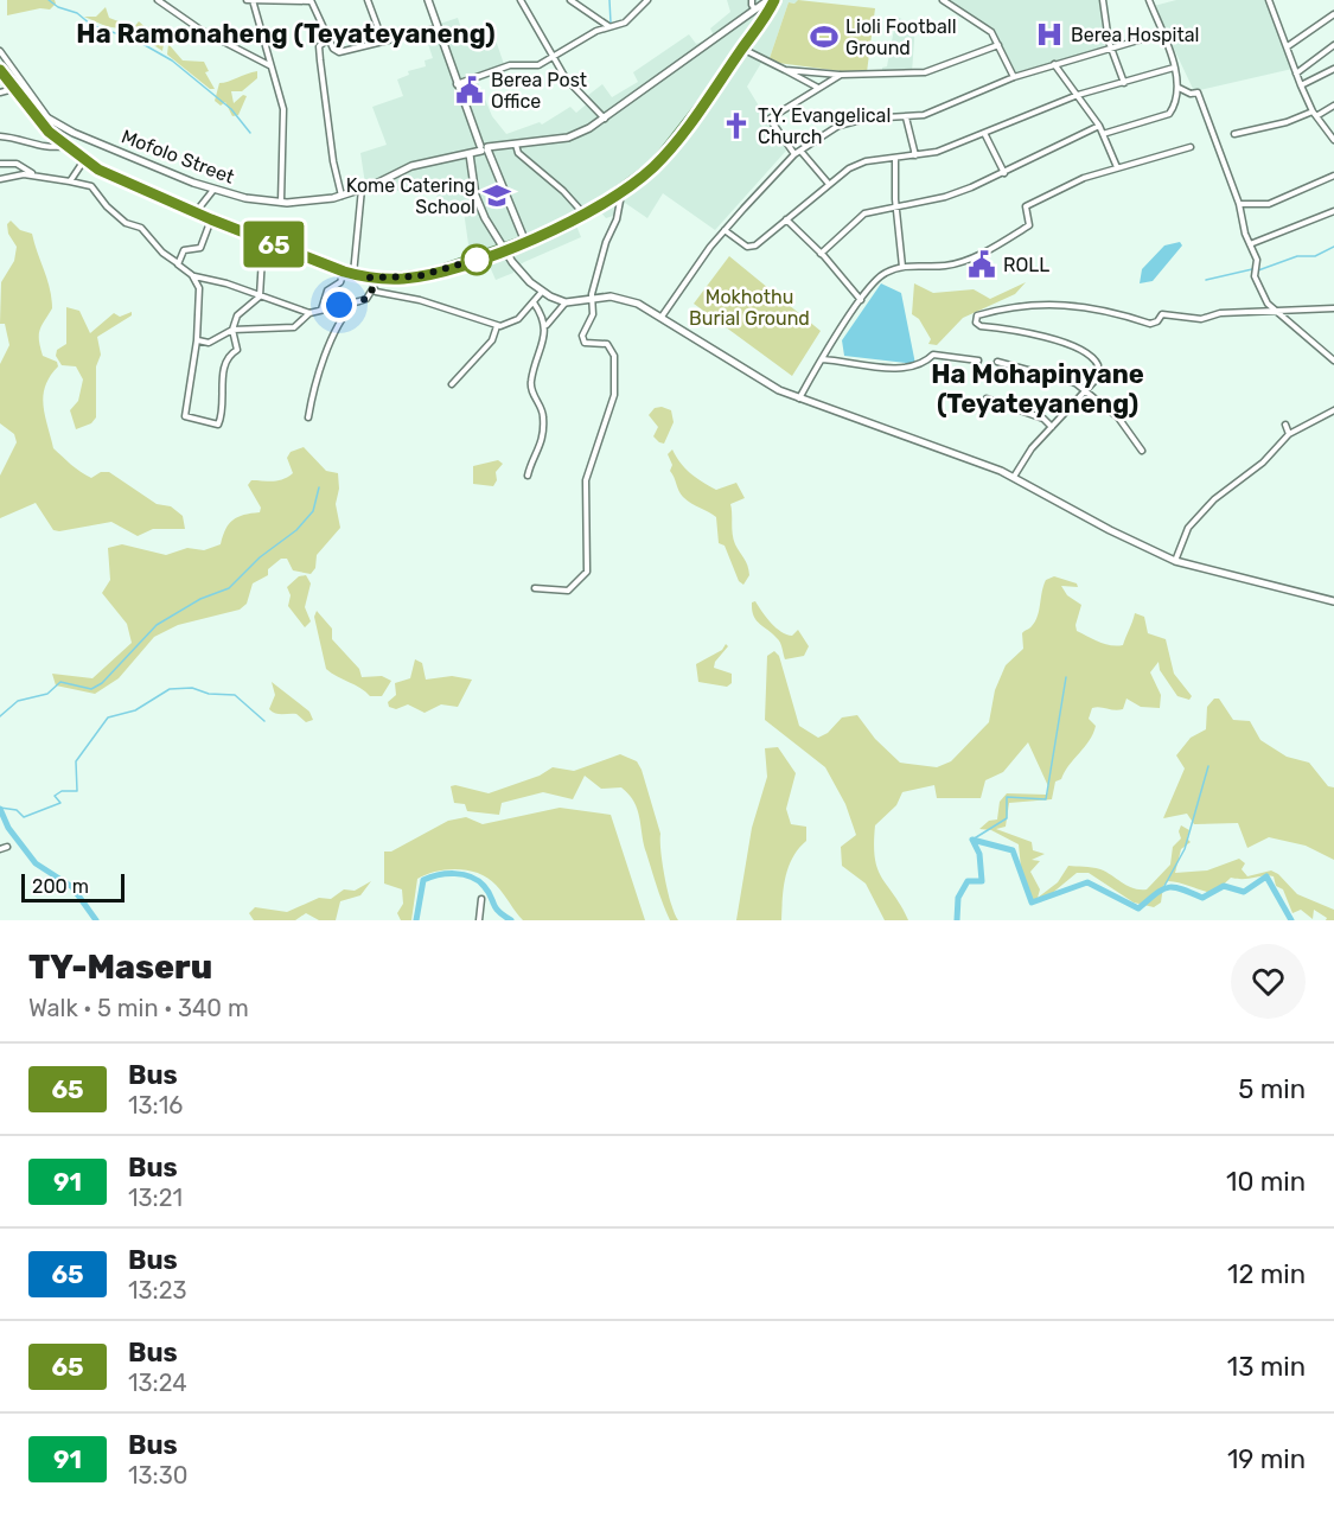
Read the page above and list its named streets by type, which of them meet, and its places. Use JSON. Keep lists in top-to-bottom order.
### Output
{
  "streets": {
    "main road": ["Mofolo Street"]
  },
  "districts": ["Ha Ramonaheng (Teyateyaneng)", "Ha Mohapinyane (Teyateyaneng)"],
  "parks": ["Mokhothu Burial Ground"],
  "places": {
    "hospital": ["Berea Hospital"],
    "sports": ["Lioli Football Ground"],
    "public building": ["Berea Post Office", "ROLL"],
    "church": ["T.Y. Evangelical Church"],
    "school or university": ["Kome Catering School"]
  },
  "lines": ["bus line 65"],
  "scale_bar": "200 m",
  "page": {
    "on_map": "65",
    "scale": "200 m",
    "heading": ["TY-Maseru", "Walk · 5 min · 340 m"],
    "list": [
      {
        "mark": "65",
        "name": "Bus",
        "note": "13:16",
        "value": "5 min"
      },
      {
        "mark": "91",
        "name": "Bus",
        "note": "13:21",
        "value": "10 min"
      },
      {
        "mark": "65",
        "name": "Bus",
        "note": "13:23",
        "value": "12 min"
      },
      {
        "mark": "65",
        "name": "Bus",
        "note": "13:24",
        "value": "13 min"
      },
      {
        "mark": "91",
        "name": "Bus",
        "note": "13:30",
        "value": "19 min"
      }
    ]
  }
}
